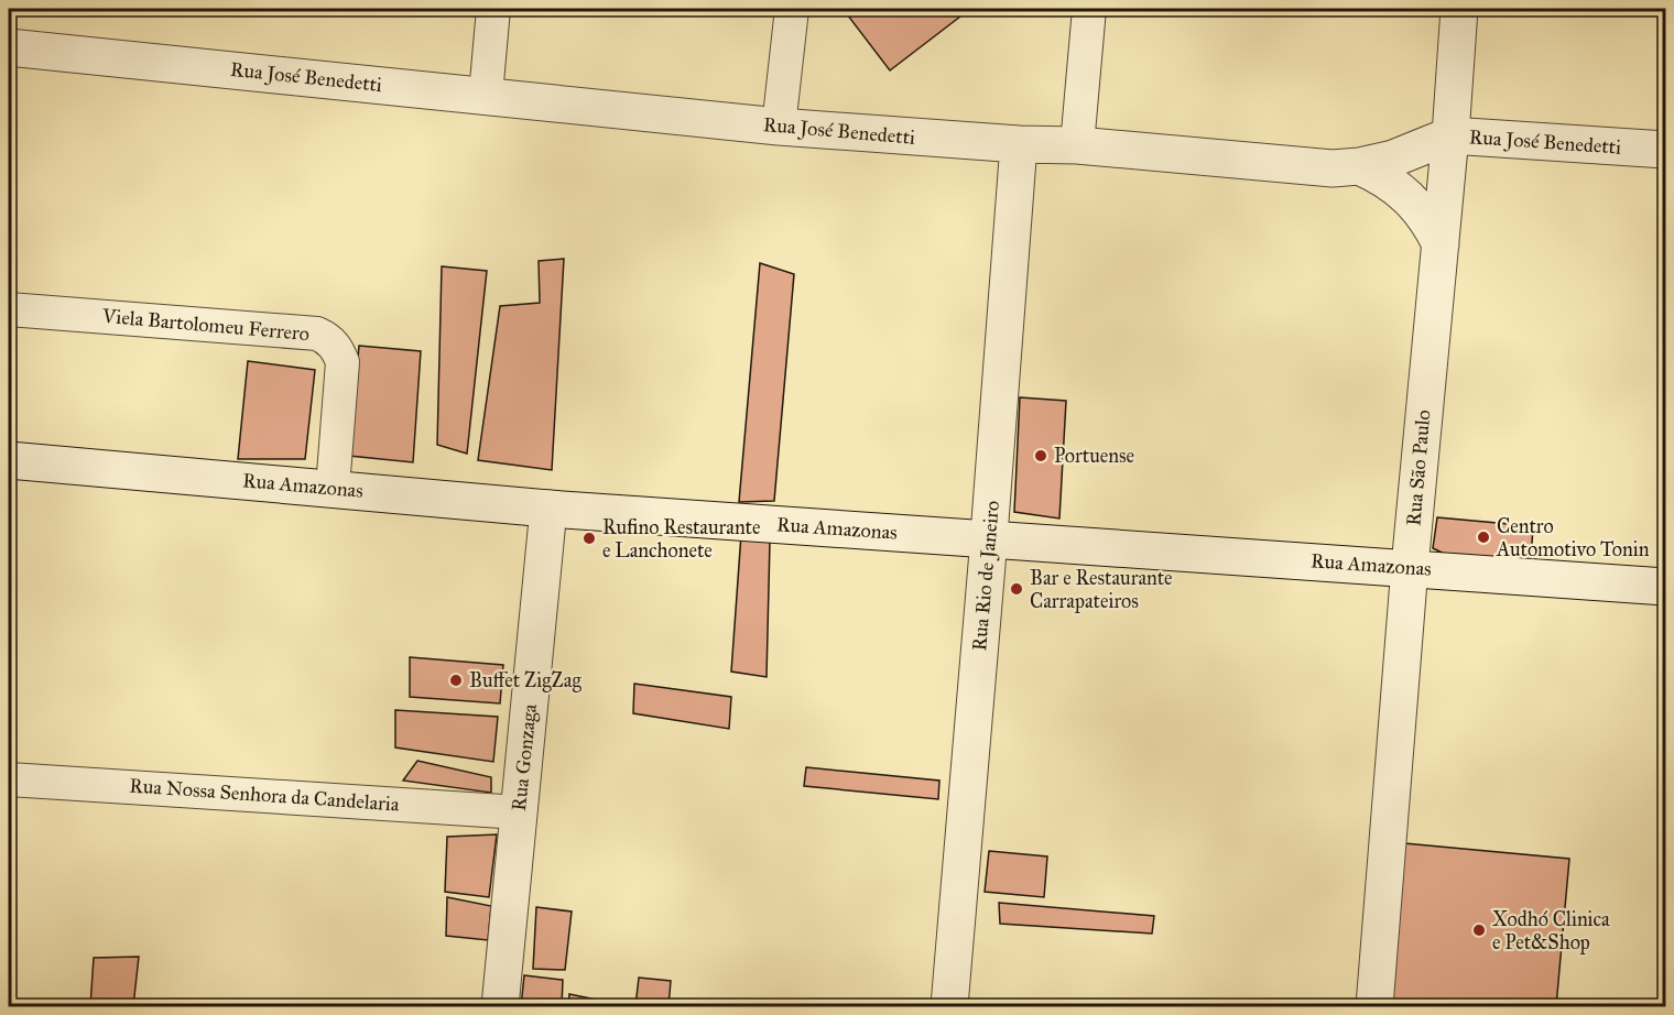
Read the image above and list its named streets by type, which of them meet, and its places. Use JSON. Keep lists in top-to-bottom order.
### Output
{
  "streets": {
    "street": [
      "Rua José Benedetti",
      "Viela Bartolomeu Ferrero",
      "Rua São Paulo",
      "Rua Amazonas",
      "Rua Rio de Janeiro",
      "Rua Gonzaga",
      "Rua Nossa Senhora da Candelaria"
    ]
  },
  "crossings": [
    ["Rua José Benedetti", "Rua São Paulo"],
    ["Rua José Benedetti", "Rua Rio de Janeiro"],
    ["Viela Bartolomeu Ferrero", "Rua Amazonas"],
    ["Rua São Paulo", "Rua Amazonas"],
    ["Rua Amazonas", "Rua Rio de Janeiro"],
    ["Rua Amazonas", "Rua Gonzaga"],
    ["Rua Gonzaga", "Rua Nossa Senhora da Candelaria"]
  ],
  "places": [
    "Portuense",
    "Centro Automotivo Tonin",
    "Rufino Restaurante e Lanchonete",
    "Bar e Restaurante Carrapateiros",
    "Buffet ZigZag",
    "Xodhó Clinica e Pet&Shop"
  ]
}
